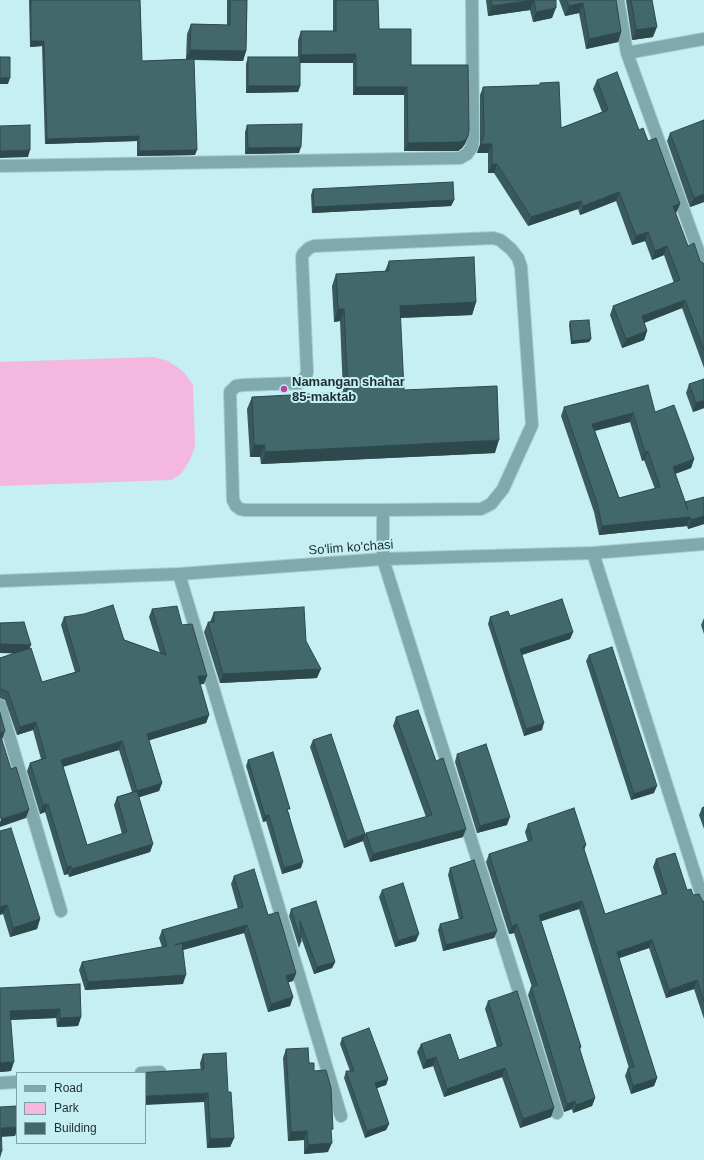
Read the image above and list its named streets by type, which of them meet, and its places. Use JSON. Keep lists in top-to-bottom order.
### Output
{
  "streets": {
    "street": ["So'lim ko'chasi"]
  },
  "places": ["Namangan shahar 85-maktab"],
  "legend": ["Road", "Park", "Building"]
}
